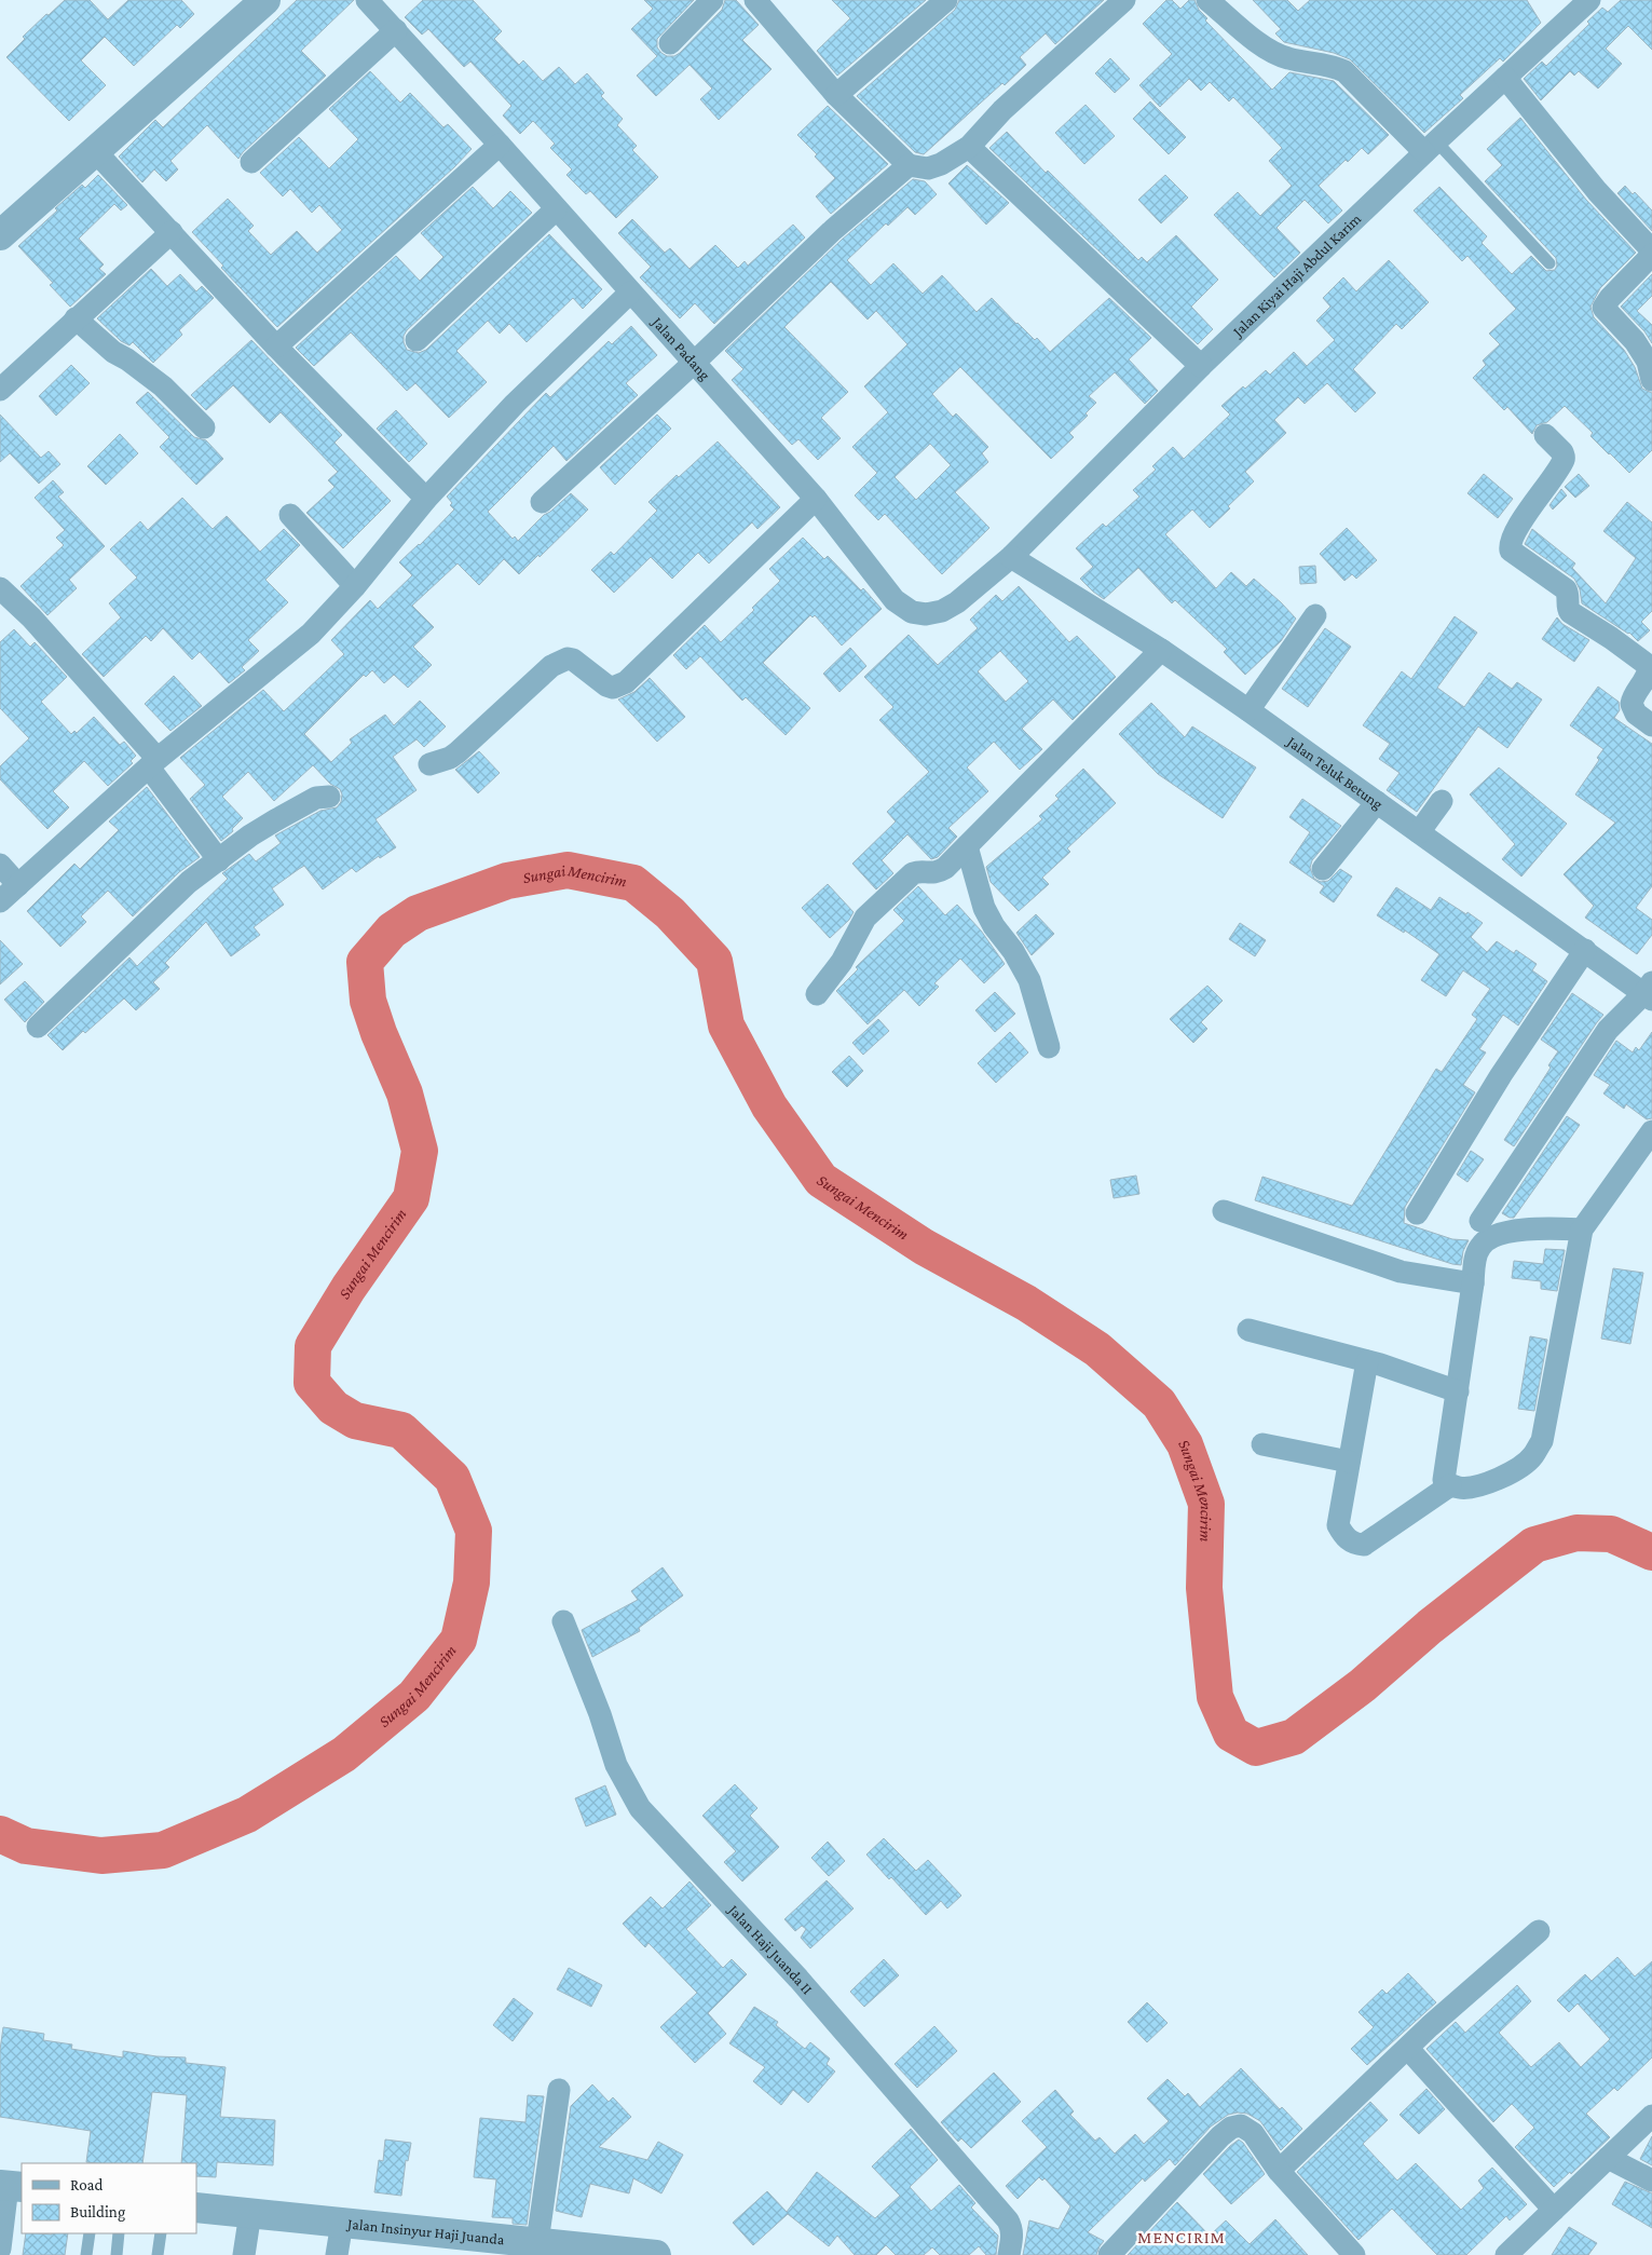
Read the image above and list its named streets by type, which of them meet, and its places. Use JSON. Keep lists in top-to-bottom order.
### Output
{
  "streets": {
    "street": [
      "Jalan Kiyai Haji Abdul Karim",
      "Jalan Padang",
      "Jalan Teluk Betung",
      "Jalan Haji Juanda II",
      "Jalan Insinyur Haji Juanda"
    ]
  },
  "crossings": [
    ["Jalan Kiyai Haji Abdul Karim", "Jalan Padang"],
    ["Jalan Kiyai Haji Abdul Karim", "Jalan Teluk Betung"],
    ["Jalan Padang", "Jalan Teluk Betung"]
  ],
  "districts": ["MENCIRIM"],
  "water": ["Sungai Mencirim"],
  "legend": ["Road", "Building"]
}
